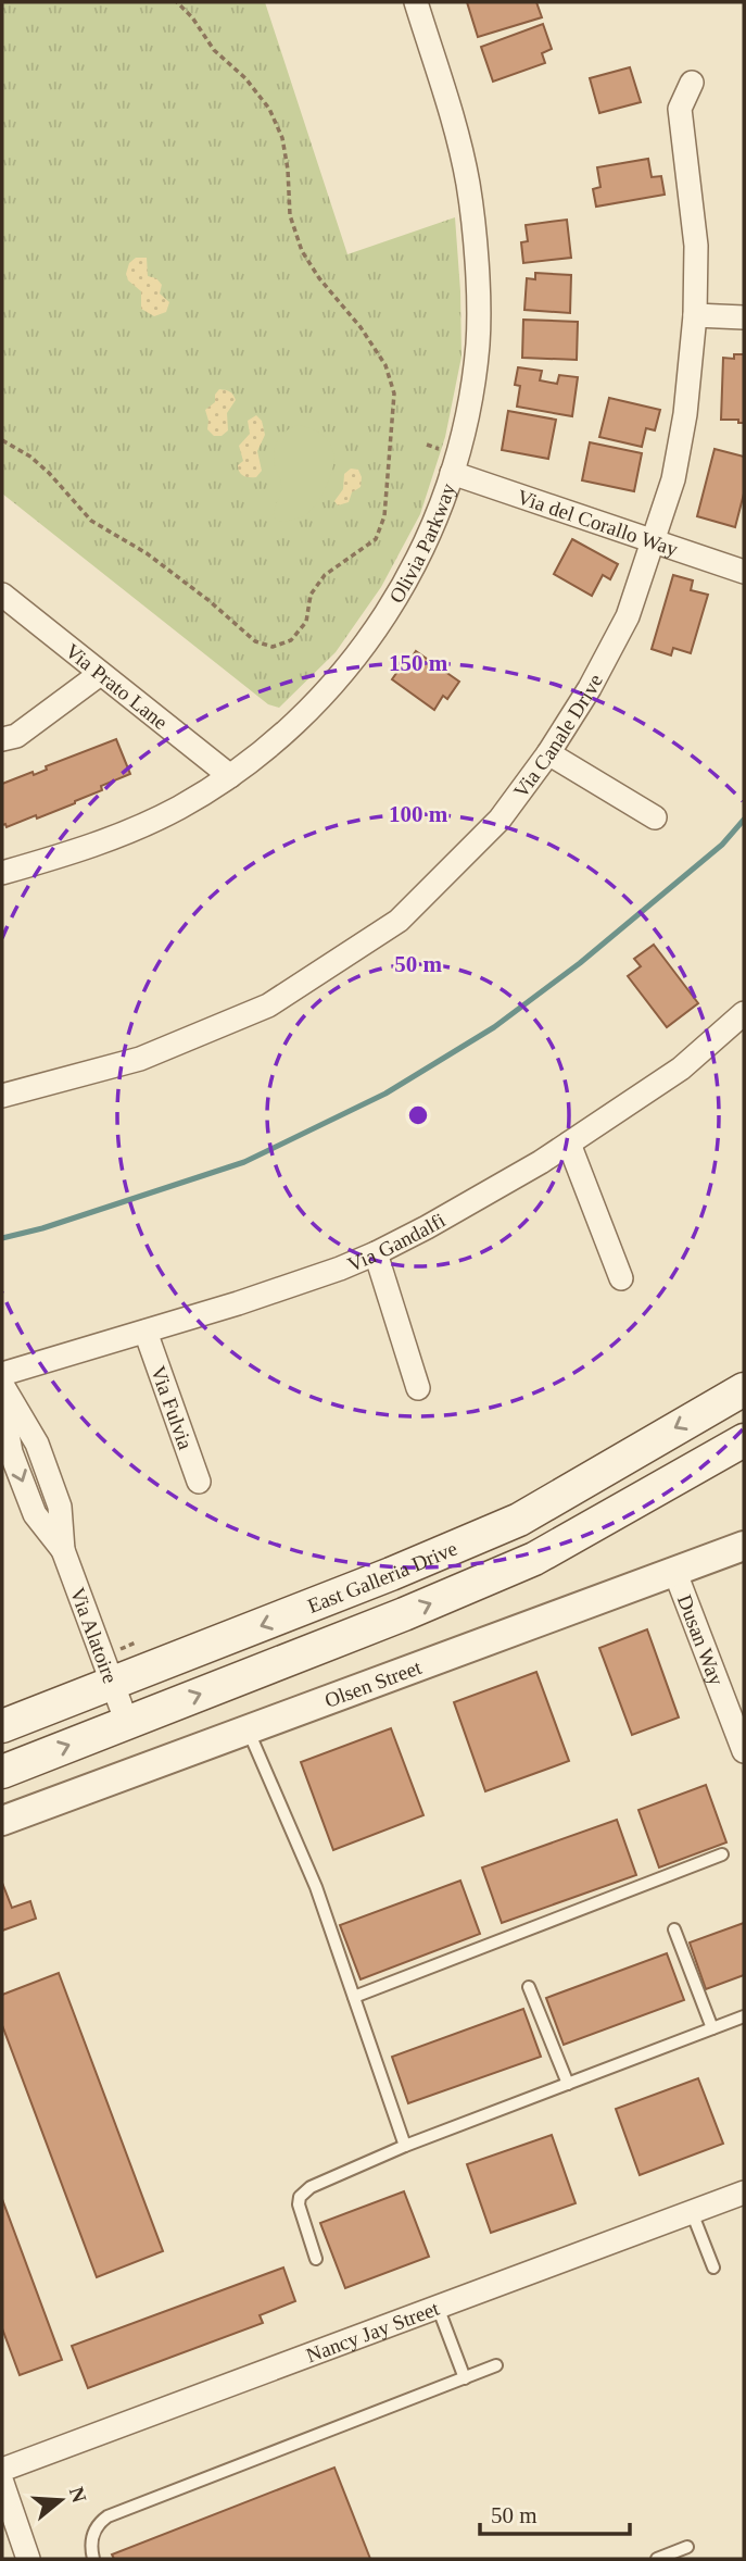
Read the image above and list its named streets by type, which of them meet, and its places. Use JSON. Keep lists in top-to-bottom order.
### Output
{
  "streets": {
    "main road": ["East Galleria Drive"],
    "street": [
      "Via del Corallo Way",
      "Olivia Parkway",
      "Via Prato Lane",
      "Via Canale Drive",
      "Via Gandalfi",
      "Via Fulvia",
      "Via Alatoire",
      "Dusan Way",
      "Olsen Street",
      "Nancy Jay Street"
    ]
  },
  "crossings": [
    ["Via del Corallo Way", "Olivia Parkway"],
    ["Via del Corallo Way", "Via Canale Drive"],
    ["Olivia Parkway", "Via Prato Lane"],
    ["Via Gandalfi", "Via Fulvia"],
    ["East Galleria Drive", "Via Alatoire"],
    ["Dusan Way", "Olsen Street"]
  ],
  "scale_bar": "50 m",
  "north": "right",
  "rings": ["150 m", "100 m", "50 m"]
}
